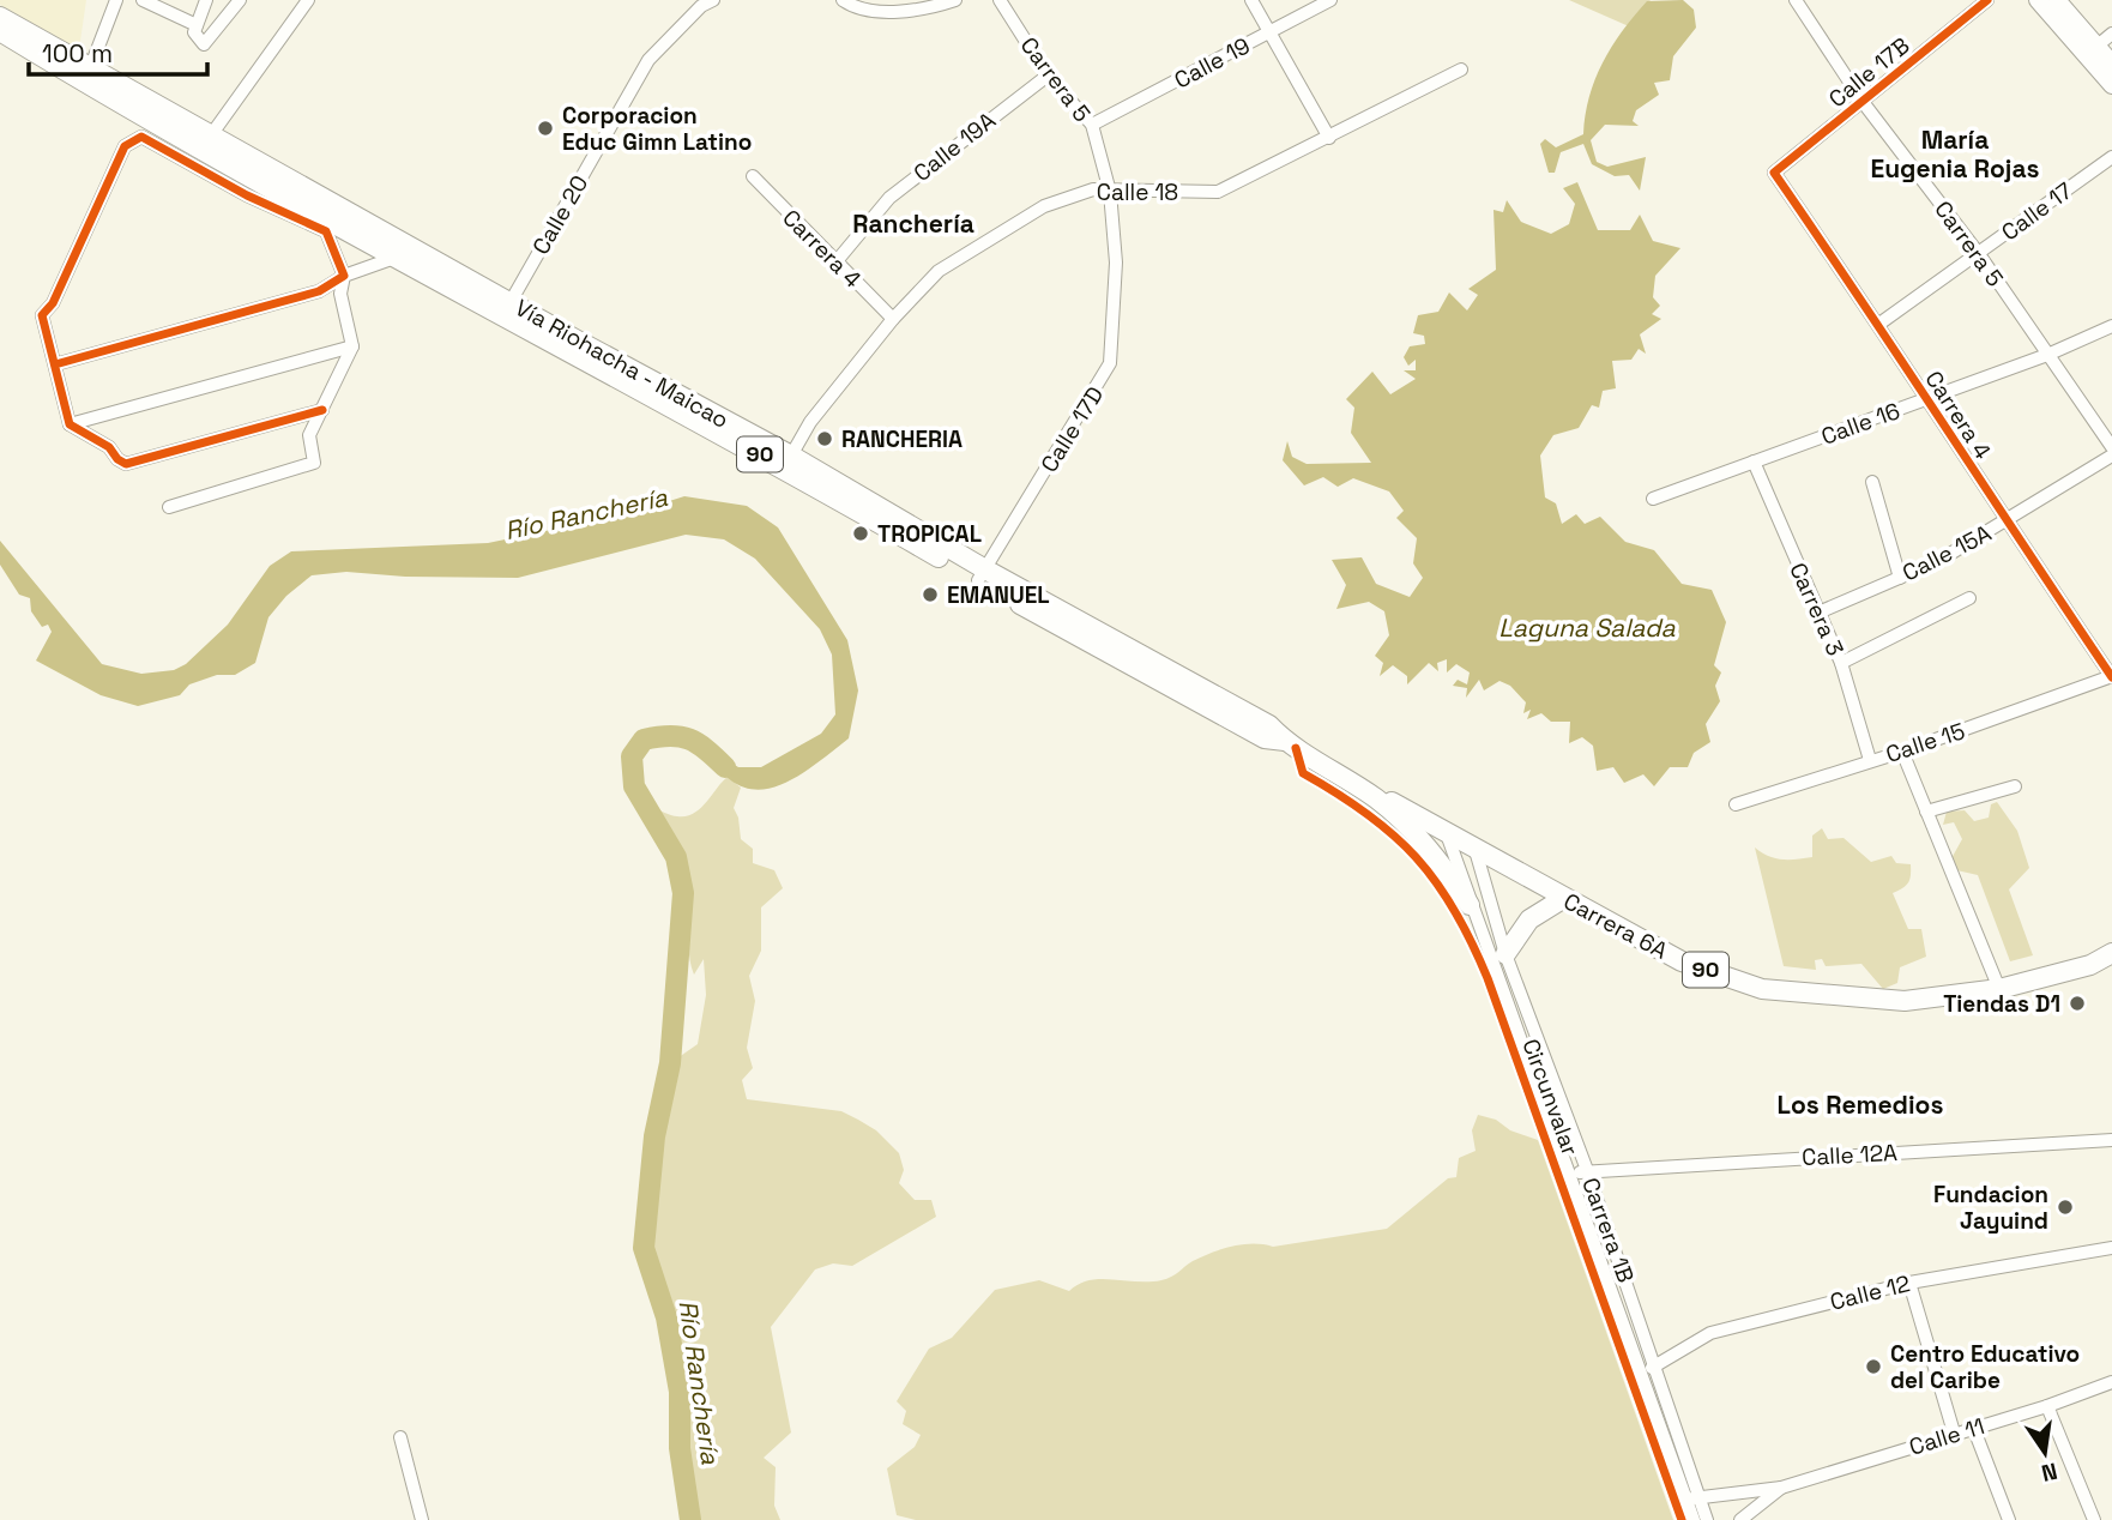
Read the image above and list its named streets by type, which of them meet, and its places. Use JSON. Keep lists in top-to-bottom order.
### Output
{
  "streets": {
    "highway": ["Vía Riohacha - Maicao", "90", "Carrera 6A"],
    "street": [
      "Calle 19",
      "Calle 17B",
      "Carrera 5",
      "Calle 19A",
      "Calle 18",
      "Calle 17",
      "Calle 20",
      "Carrera 4",
      "Calle 16",
      "Calle 17D",
      "Calle 15A",
      "Carrera 3",
      "Calle 15",
      "Calle 12A",
      "Carrera 1B",
      "Calle 12",
      "Calle 11"
    ],
    "cycle path": ["Circunvalar"]
  },
  "crossings": [
    ["Calle 19", "Carrera 5"],
    ["Calle 17B", "Carrera 5"],
    ["Calle 17B", "Carrera 4"],
    ["Carrera 5", "Calle 19A"],
    ["Carrera 5", "Calle 18"],
    ["Carrera 5", "Calle 17"],
    ["Carrera 5", "Calle 16"],
    ["Carrera 5", "Calle 17D"],
    ["Calle 19A", "Carrera 4"],
    ["Calle 18", "Carrera 4"],
    ["Calle 18", "Vía Riohacha - Maicao"],
    ["Calle 17", "Carrera 4"],
    ["Calle 20", "Vía Riohacha - Maicao"],
    ["Carrera 4", "Calle 16"],
    ["Carrera 4", "Calle 15A"],
    ["Carrera 4", "Calle 15"],
    ["Vía Riohacha - Maicao", "Calle 17D"],
    ["Vía Riohacha - Maicao", "Carrera 6A"],
    ["Calle 16", "Carrera 3"],
    ["Calle 15A", "Carrera 3"],
    ["Carrera 3", "Calle 15"],
    ["Carrera 6A", "Carrera 1B"],
    ["Calle 12A", "Carrera 1B"],
    ["Carrera 1B", "Calle 12"]
  ],
  "districts": ["María Eugenia Rojas", "Ranchería", "Los Remedios"],
  "water": ["Río Ranchería", "Laguna Salada"],
  "places": [
    "Corporacion Educ Gimn Latino",
    "RANCHERIA",
    "TROPICAL",
    "EMANUEL",
    "Tiendas D1",
    "Fundacion Jayuind",
    "Centro Educativo del Caribe"
  ],
  "scale_bar": "100 m",
  "north": "bottom"
}
